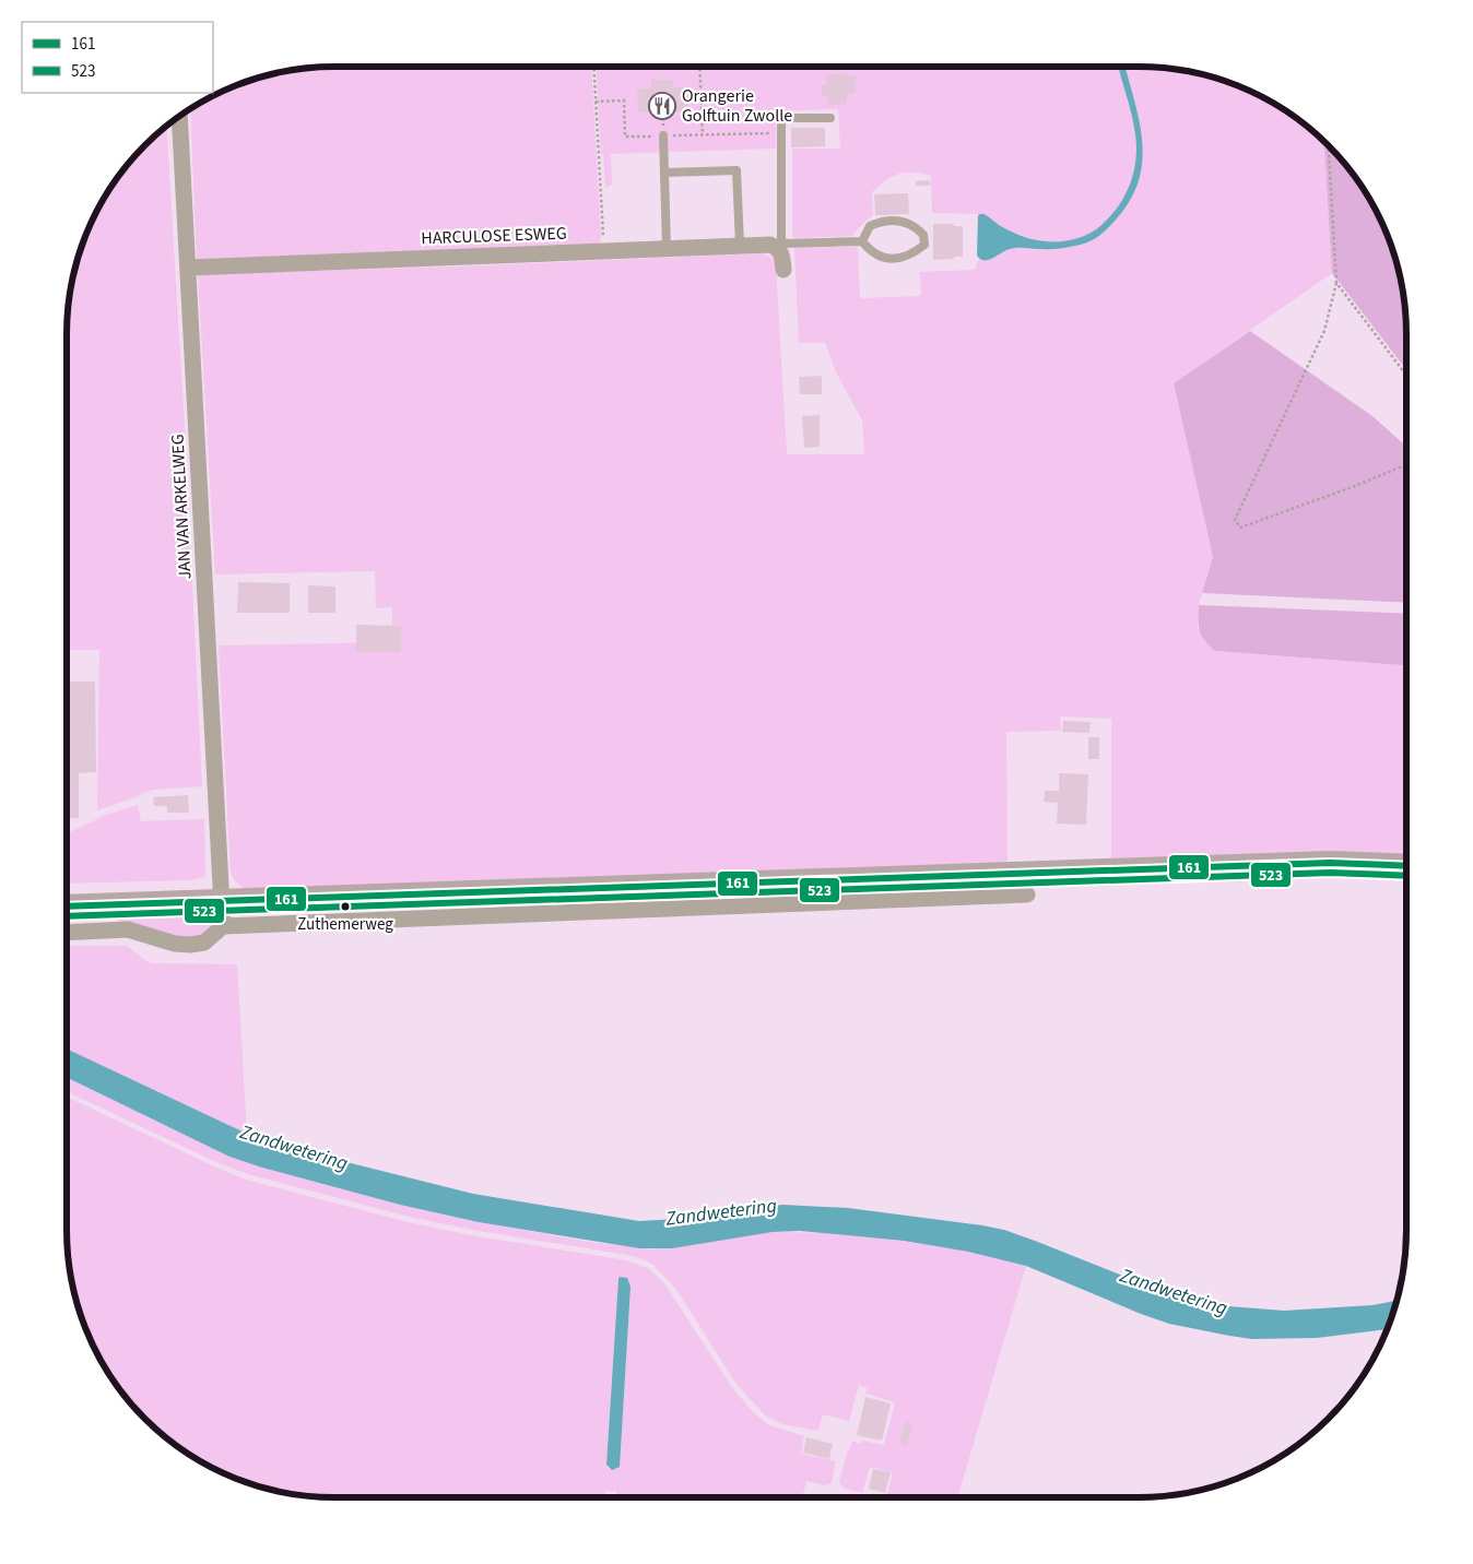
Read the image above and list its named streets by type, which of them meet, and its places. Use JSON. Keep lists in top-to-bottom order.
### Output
{
  "streets": {
    "street": ["HARCULOSE ESWEG", "JAN VAN ARKELWEG"]
  },
  "crossings": [
    ["HARCULOSE ESWEG", "JAN VAN ARKELWEG"]
  ],
  "water": ["Zandwetering"],
  "places": {
    "restaurant": ["Orangerie Golftuin Zwolle"],
    "other": ["Zuthemerweg"]
  },
  "lines": ["transit line 161", "transit line 523"],
  "legend": ["161", "523"]
}
